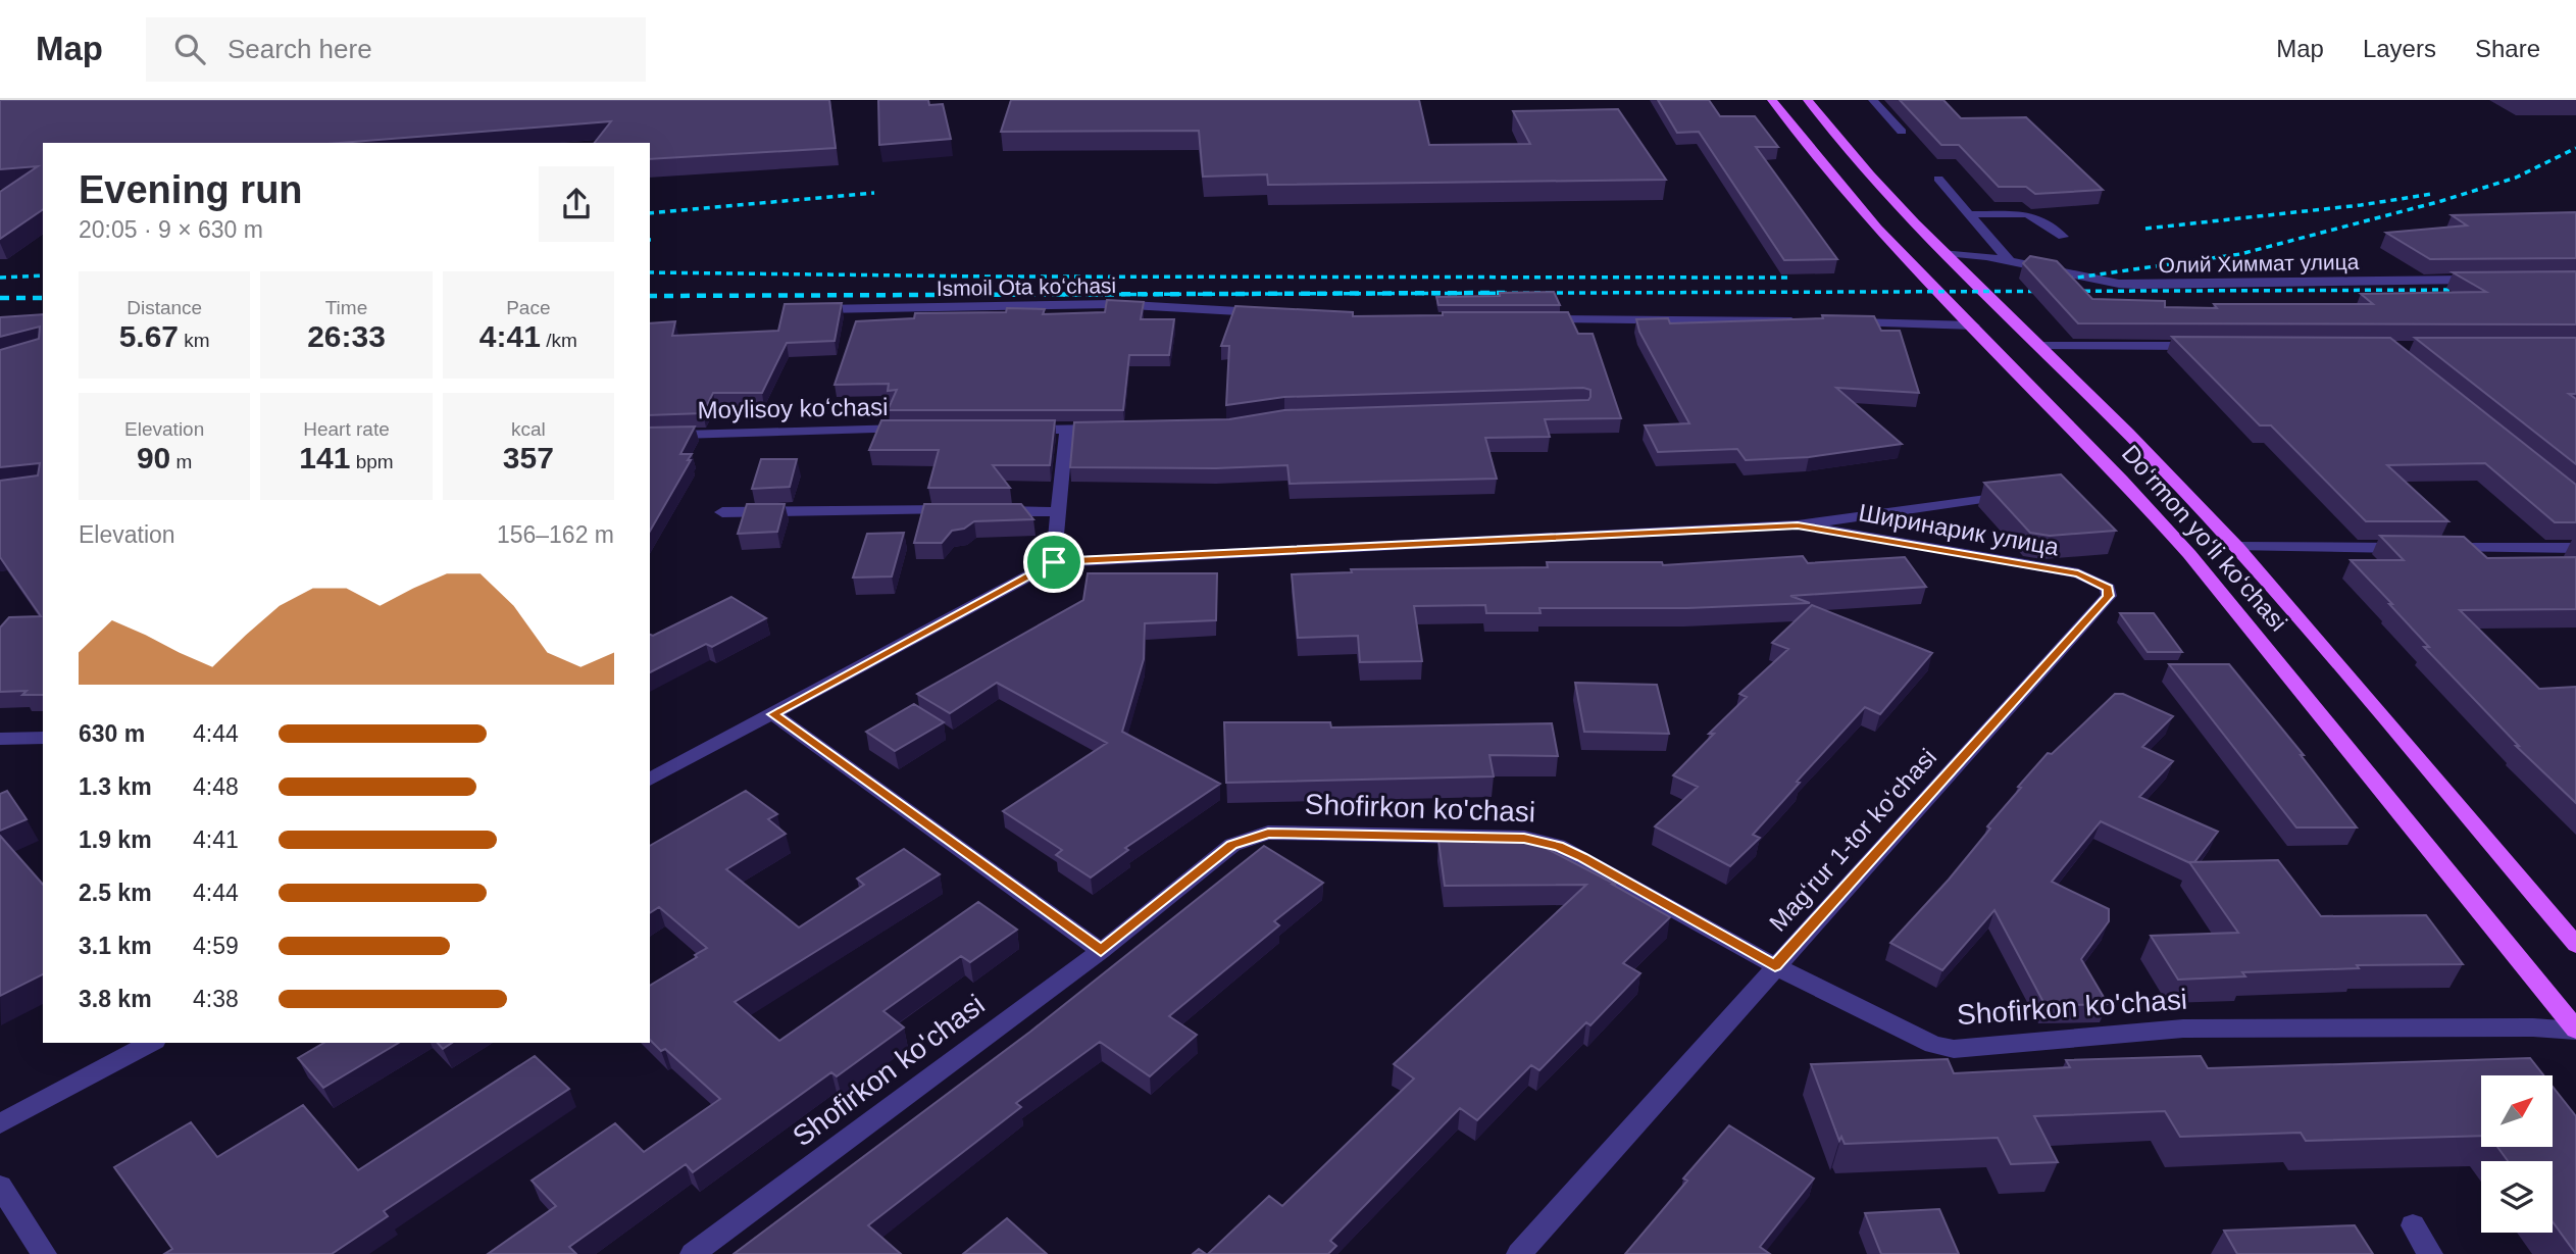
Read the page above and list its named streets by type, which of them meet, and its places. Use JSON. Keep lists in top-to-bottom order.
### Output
{
  "streets": {
    "main road": ["Do‘rmon yo‘li ko‘chasi"],
    "street": [
      "Олий Химмат улица",
      "Ismoil Ota koʻchasi",
      "Moylisoy koʻchasi",
      "Ширинарик улица",
      "Shofirkon ko'chasi",
      "Magʻrur 1-tor koʻchasi"
    ]
  },
  "crossings": [
    ["Олий Химмат улица", "Do‘rmon yo‘li ko‘chasi"],
    ["Ширинарик улица", "Magʻrur 1-tor koʻchasi"],
    ["Do‘rmon yo‘li ko‘chasi", "Shofirkon ko'chasi"],
    ["Shofirkon ko'chasi", "Magʻrur 1-tor koʻchasi"]
  ],
  "north": "top right",
  "page": {
    "header": "Map",
    "search": "Search here",
    "nav": ["Map", "Layers", "Share"],
    "heading": ["Evening run", "20:05 · 9 × 630 m"],
    "stats": [
      ["Distance", "5.67 km"],
      ["Time", "26:33"],
      ["Pace", "4:41 /km"],
      ["Elevation", "90 m"],
      ["Heart rate", "141 bpm"],
      ["kcal", "357"]
    ],
    "chart": ["Elevation", "156–162 m"],
    "list": [
      {
        "name": "630 m",
        "note": "4:44"
      },
      {
        "name": "1.3 km",
        "note": "4:48"
      },
      {
        "name": "1.9 km",
        "note": "4:41"
      },
      {
        "name": "2.5 km",
        "note": "4:44"
      },
      {
        "name": "3.1 km",
        "note": "4:59"
      },
      {
        "name": "3.8 km",
        "note": "4:38"
      }
    ]
  }
}
